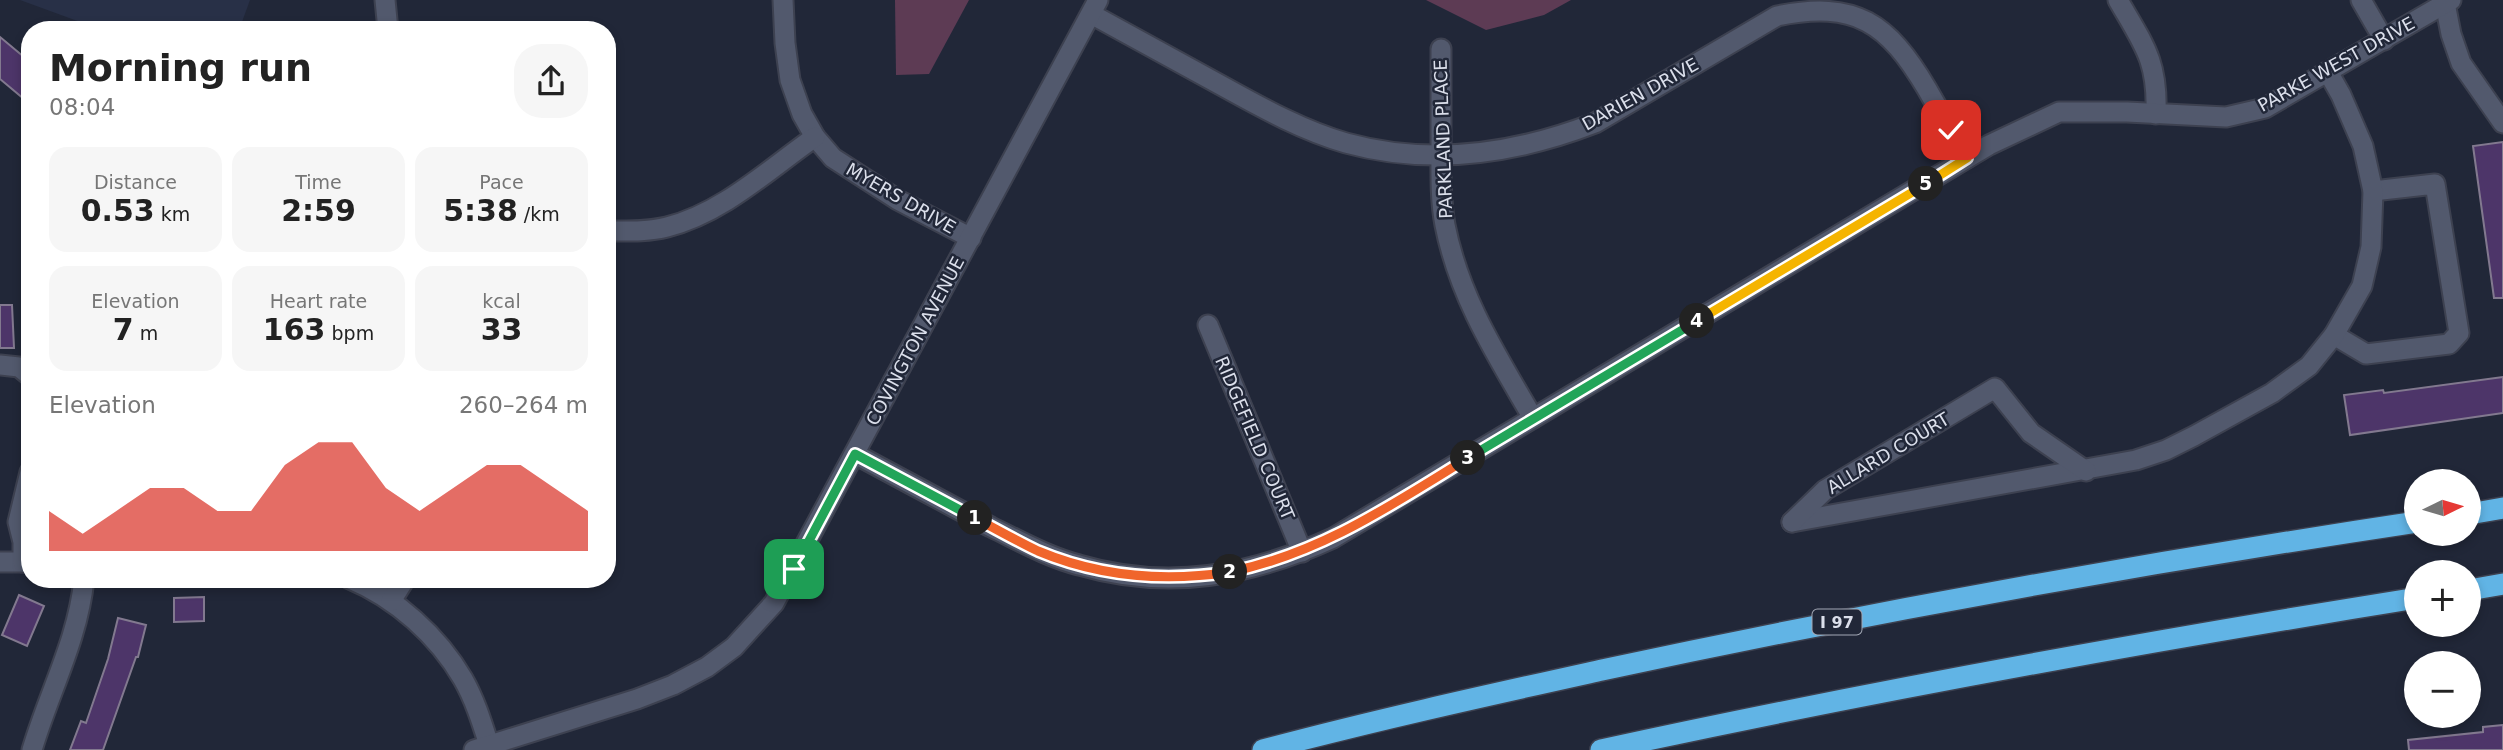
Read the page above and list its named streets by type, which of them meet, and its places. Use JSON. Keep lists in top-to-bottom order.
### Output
{
  "streets": {
    "highway": ["I 97"],
    "street": [
      "PARKE WEST DRIVE",
      "DARIEN DRIVE",
      "PARKLAND PLACE",
      "MYERS DRIVE",
      "COVINGTON AVENUE",
      "RIDGEFIELD COURT",
      "ALLARD COURT"
    ]
  },
  "crossings": [
    ["PARKE WEST DRIVE", "DARIEN DRIVE"],
    ["PARKE WEST DRIVE", "PARKLAND PLACE"],
    ["PARKE WEST DRIVE", "COVINGTON AVENUE"],
    ["PARKE WEST DRIVE", "RIDGEFIELD COURT"],
    ["PARKE WEST DRIVE", "ALLARD COURT"],
    ["DARIEN DRIVE", "PARKLAND PLACE"],
    ["DARIEN DRIVE", "COVINGTON AVENUE"],
    ["MYERS DRIVE", "COVINGTON AVENUE"]
  ],
  "north": "right",
  "page": {
    "heading": ["Morning run", "08:04"],
    "stats": [
      ["Distance", "0.53 km"],
      ["Time", "2:59"],
      ["Pace", "5:38 /km"],
      ["Elevation", "7 m"],
      ["Heart rate", "163 bpm"],
      ["kcal", "33"]
    ],
    "pins": [
      "5",
      "4",
      "3",
      "1",
      "2"
    ],
    "chart": ["Elevation", "260–264 m"],
    "map_buttons": ["+", "−"]
  }
}
